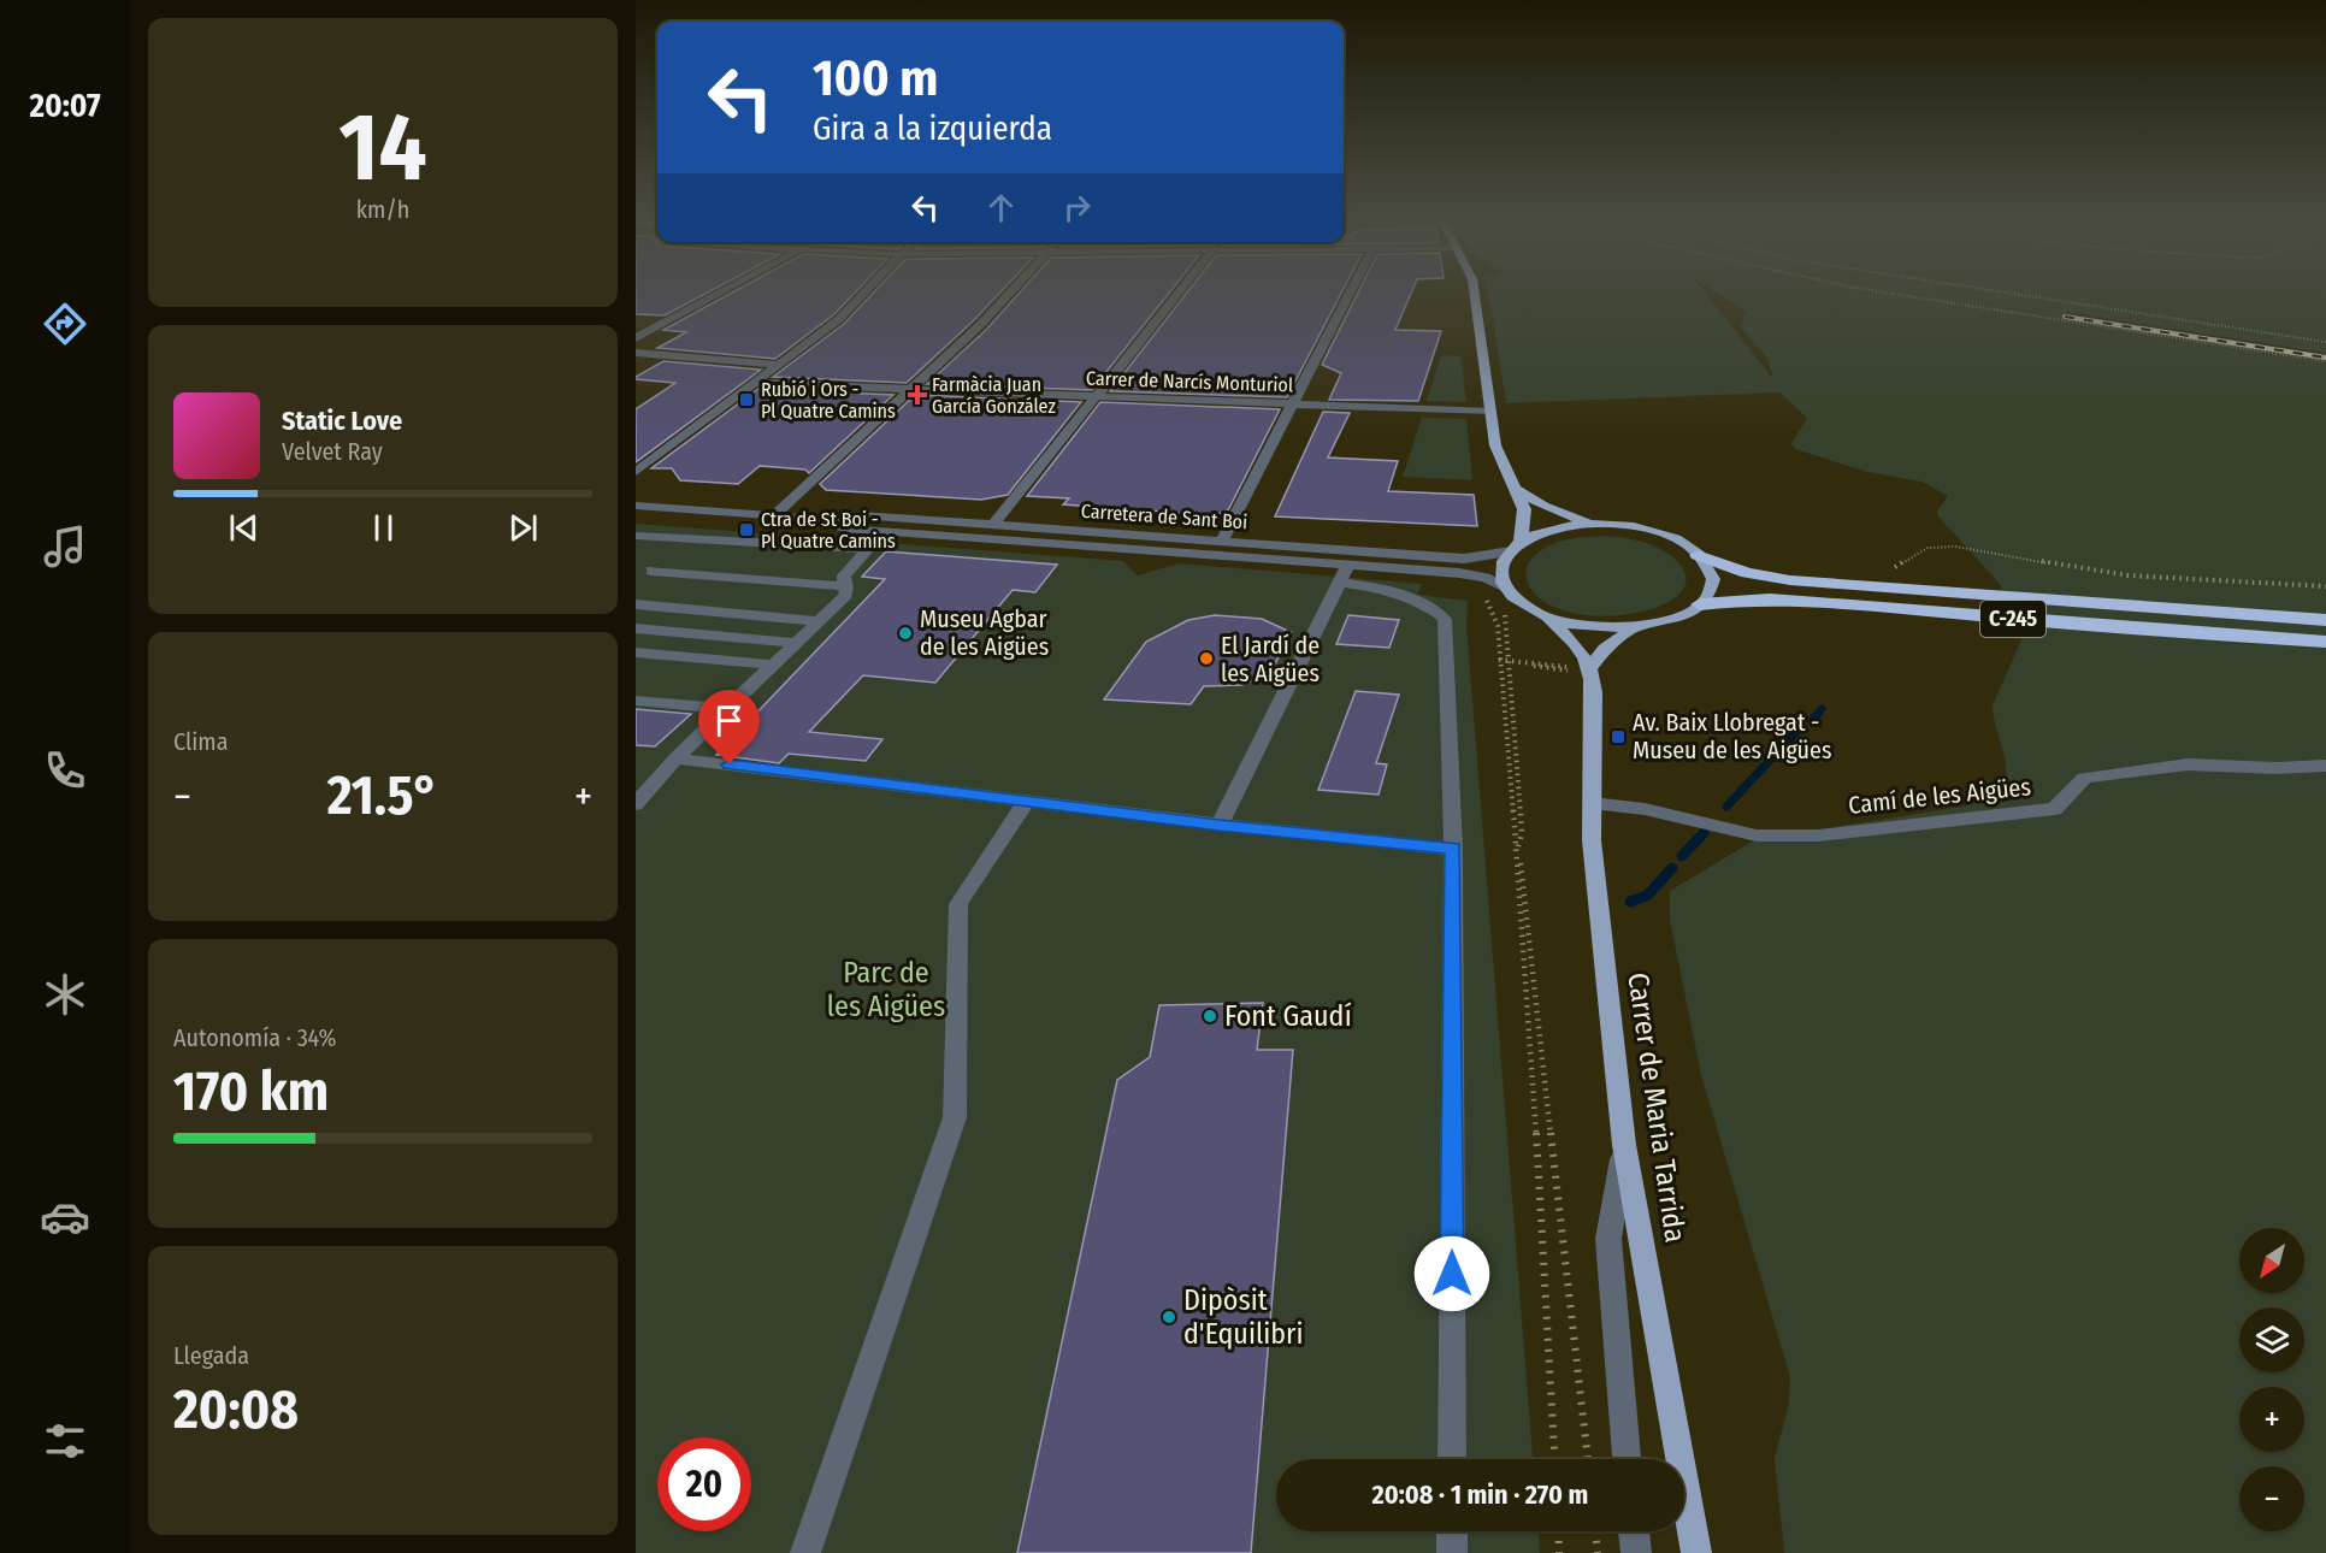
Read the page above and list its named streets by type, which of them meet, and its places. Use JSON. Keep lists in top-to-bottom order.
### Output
{
  "streets": {
    "highway": ["C-245"],
    "main road": ["Carrer de Maria Tarrida"],
    "street": ["Carrer de Narcís Monturiol", "Carretera de Sant Boi", "Camí de les Aigües"]
  },
  "crossings": [
    ["Camí de les Aigües", "Carrer de Maria Tarrida"]
  ],
  "parks": ["Parc de les Aigües"],
  "places": {
    "health": ["Farmàcia Juan García González"],
    "transit": ["Rubió i Ors - Pl Quatre Camins", "Ctra de St Boi - Pl Quatre Camins", "Av. Baix Llobregat - Museu de les Aigües"],
    "other": [
      "Museu Agbar de les Aigües",
      "El Jardí de les Aigües",
      "Font Gaudí",
      "Dipòsit d'Equilibri"
    ]
  },
  "north": "bottom left",
  "page": {
    "tabs": "20:07",
    "tile": [
      ["14", "km/h"],
      "Clima",
      ["Autonomía · 34%", "170 km"],
      ["Llegada", "20:08"]
    ],
    "turn": ["100 m", "Gira a la izquierda"],
    "song": ["Static Love", "Velvet Ray"],
    "heat": ["−", "21.5°", "+"],
    "map_buttons": ["+", "−"],
    "limit": "20",
    "trip": "20:08 · 1 min · 270 m"
  }
}
